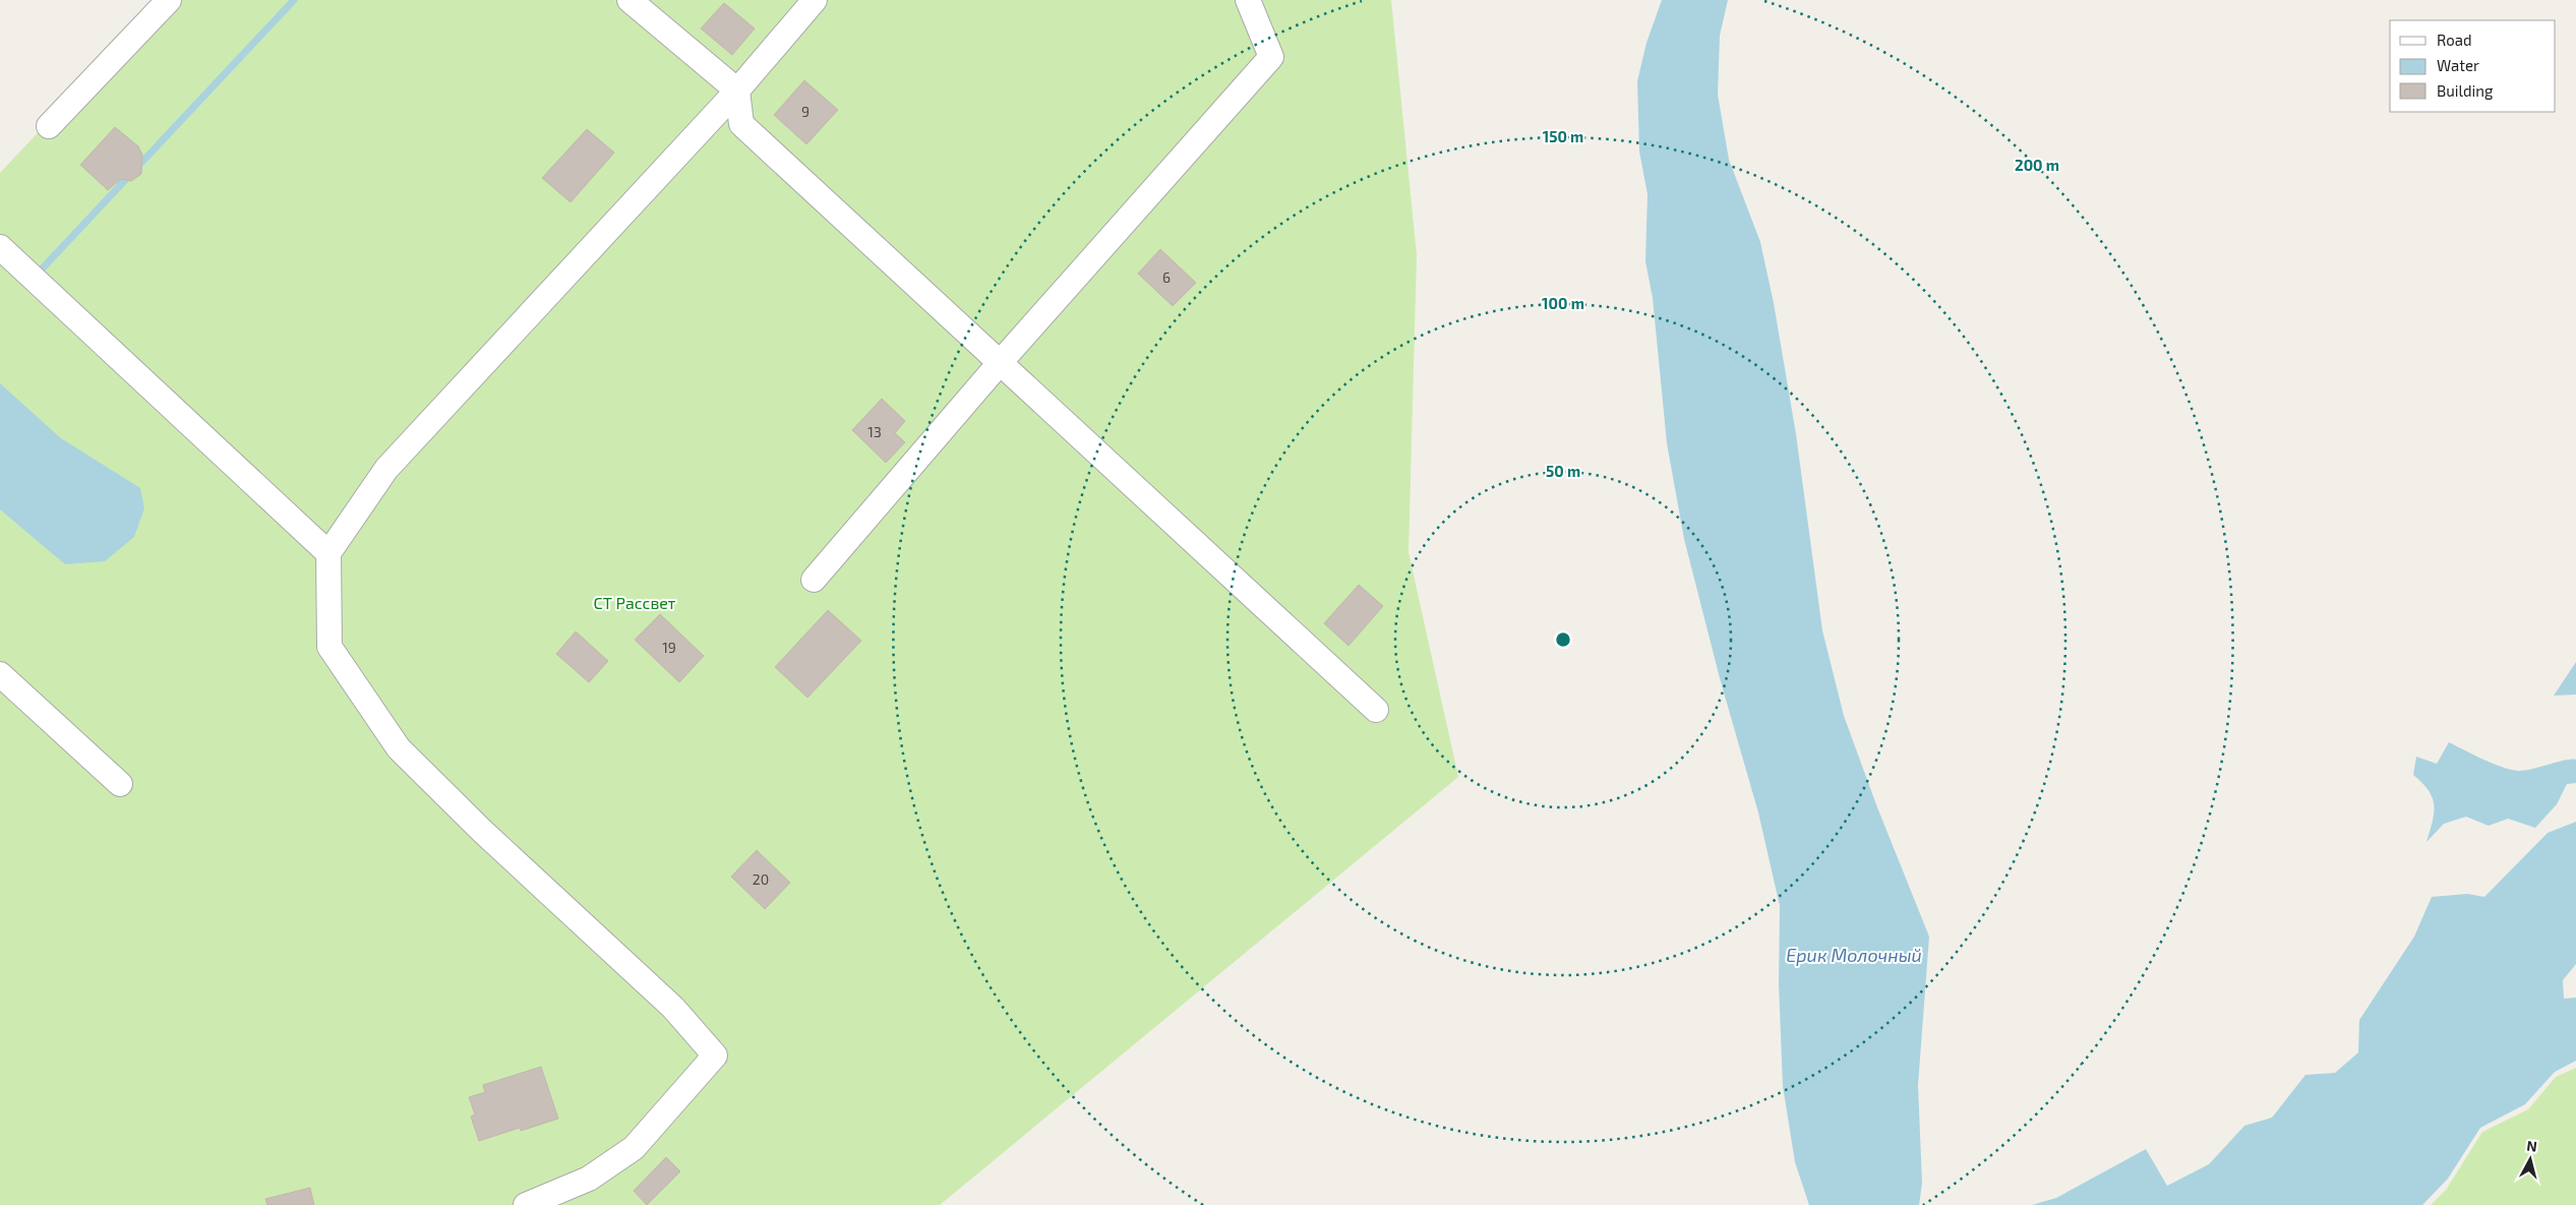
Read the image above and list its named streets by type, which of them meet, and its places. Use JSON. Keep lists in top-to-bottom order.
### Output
{
  "water": ["Ерик Молочный"],
  "parks": ["СТ Рассвет"],
  "house_numbers": [
    "9",
    "6",
    "13",
    "19",
    "20"
  ],
  "legend": ["Road", "Water", "Building"],
  "north": "top",
  "rings": [
    "150 m",
    "200 m",
    "100 m",
    "50 m"
  ]
}
